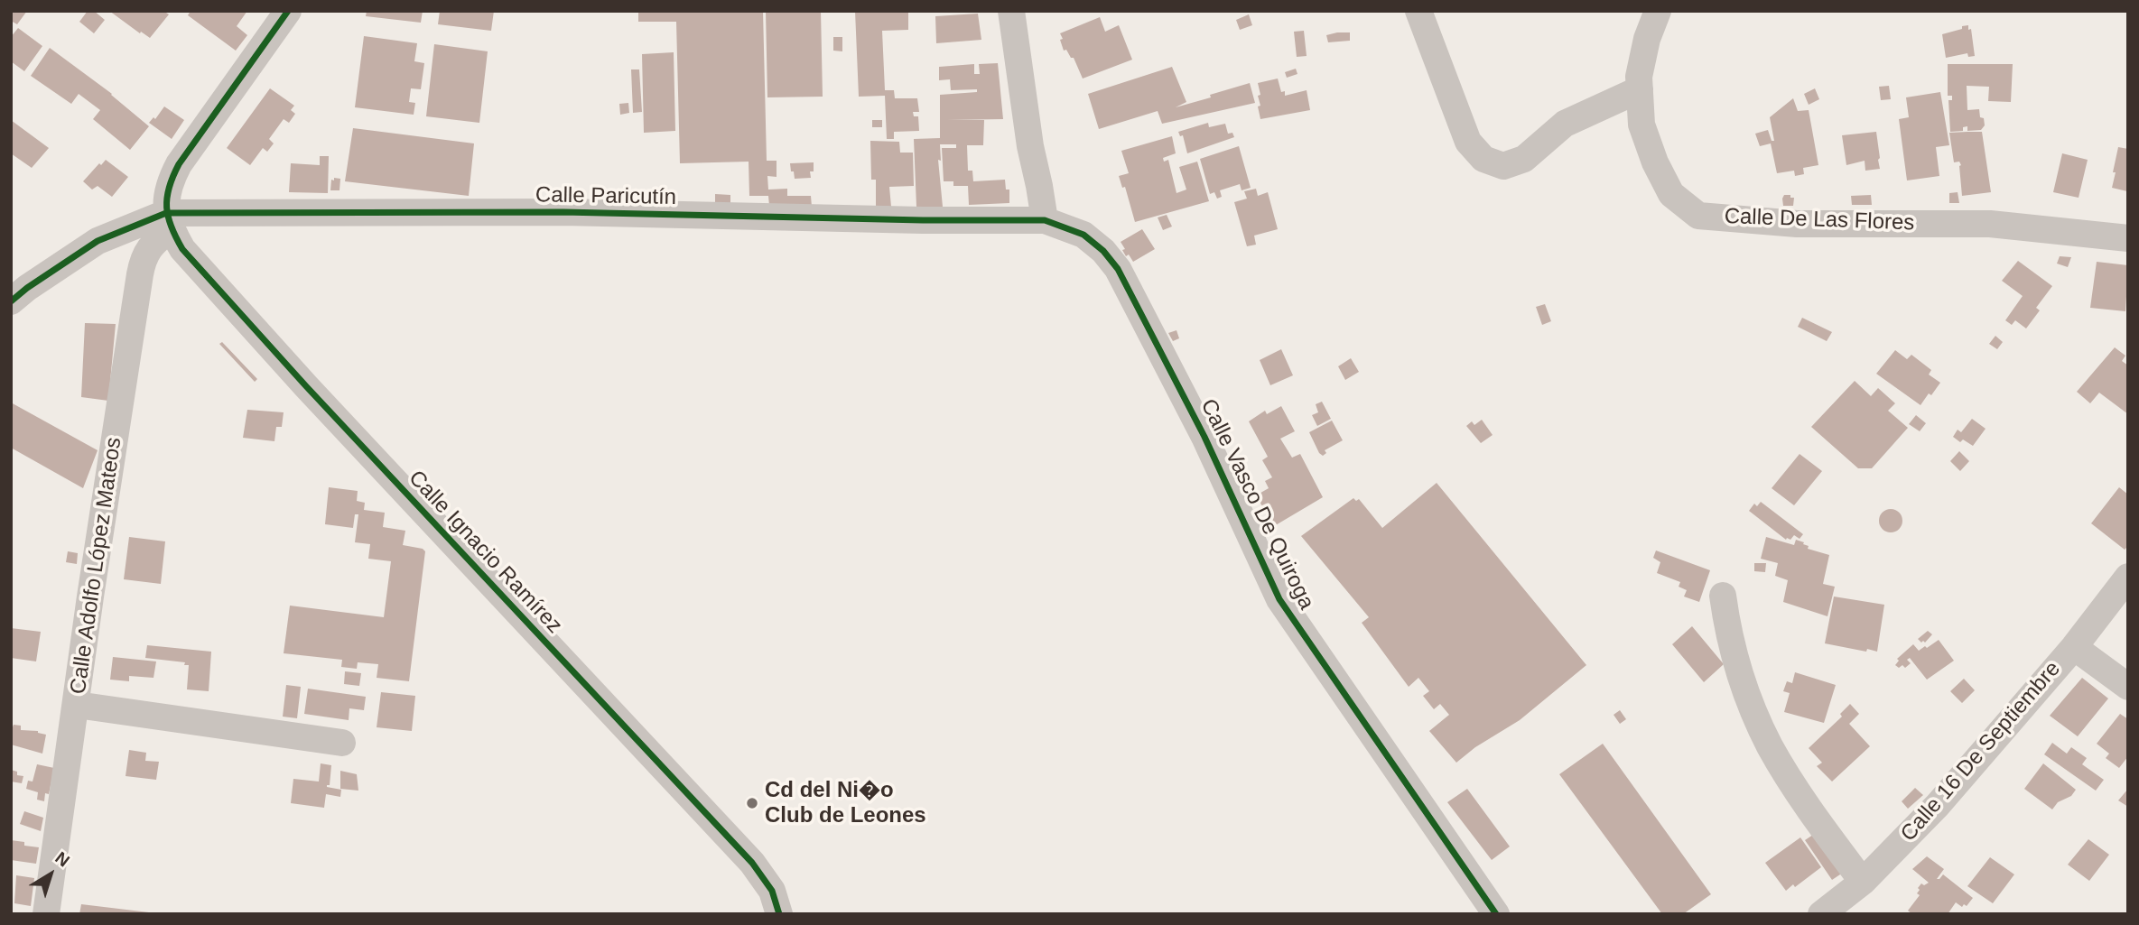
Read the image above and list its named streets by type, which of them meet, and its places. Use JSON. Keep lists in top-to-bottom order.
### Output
{
  "streets": {
    "street": [
      "Calle Paricutín",
      "Calle De Las Flores",
      "Calle Vasco De Quiroga",
      "Calle Ignacio Ramírez",
      "Calle Adolfo López Mateos",
      "Calle 16 De Septiembre"
    ]
  },
  "crossings": [
    ["Calle Paricutín", "Calle Vasco De Quiroga"],
    ["Calle Paricutín", "Calle Ignacio Ramírez"],
    ["Calle Paricutín", "Calle Adolfo López Mateos"],
    ["Calle Ignacio Ramírez", "Calle Adolfo López Mateos"]
  ],
  "places": ["Cd del Ni�o Club de Leones"],
  "north": "top right"
}
